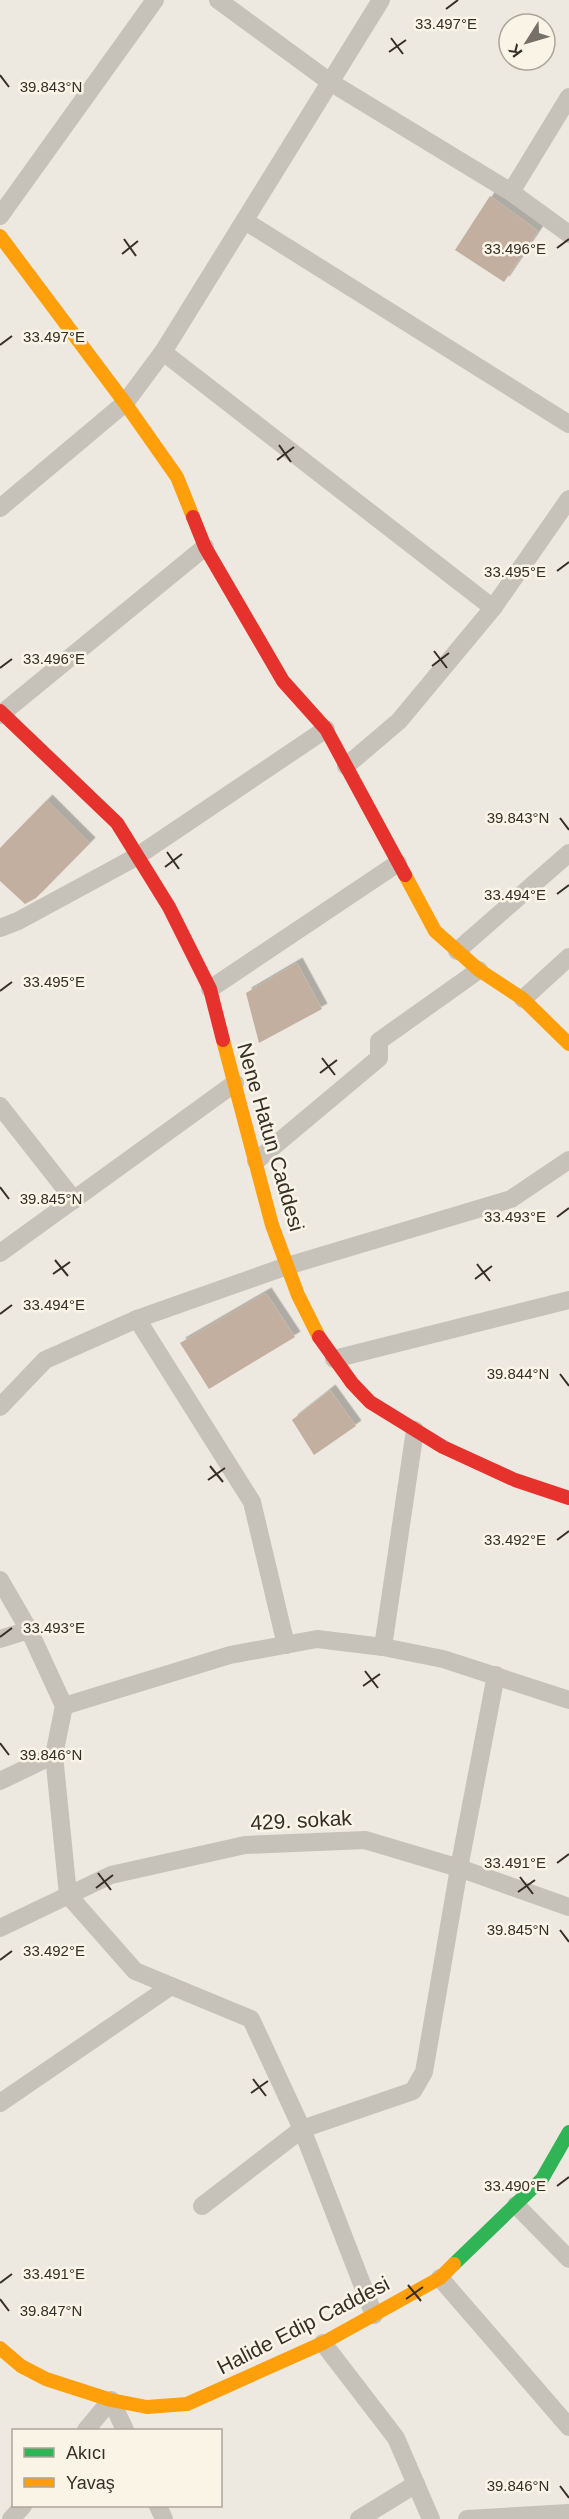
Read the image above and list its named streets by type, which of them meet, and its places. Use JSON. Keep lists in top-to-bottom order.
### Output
{
  "streets": {
    "street": ["Nene Hatun Caddesi", "429. sokak", "Halide Edip Caddesi"]
  },
  "legend": ["Akıcı", "Yavaş"],
  "north": "bottom left",
  "coordinates": [
    "33.497°E",
    "39.843°N",
    "33.496°E",
    "33.495°E",
    "33.494°E",
    "39.845°N",
    "33.493°E",
    "39.844°N",
    "33.492°E",
    "39.846°N",
    "33.491°E",
    "33.490°E",
    "39.847°N"
  ]
}
